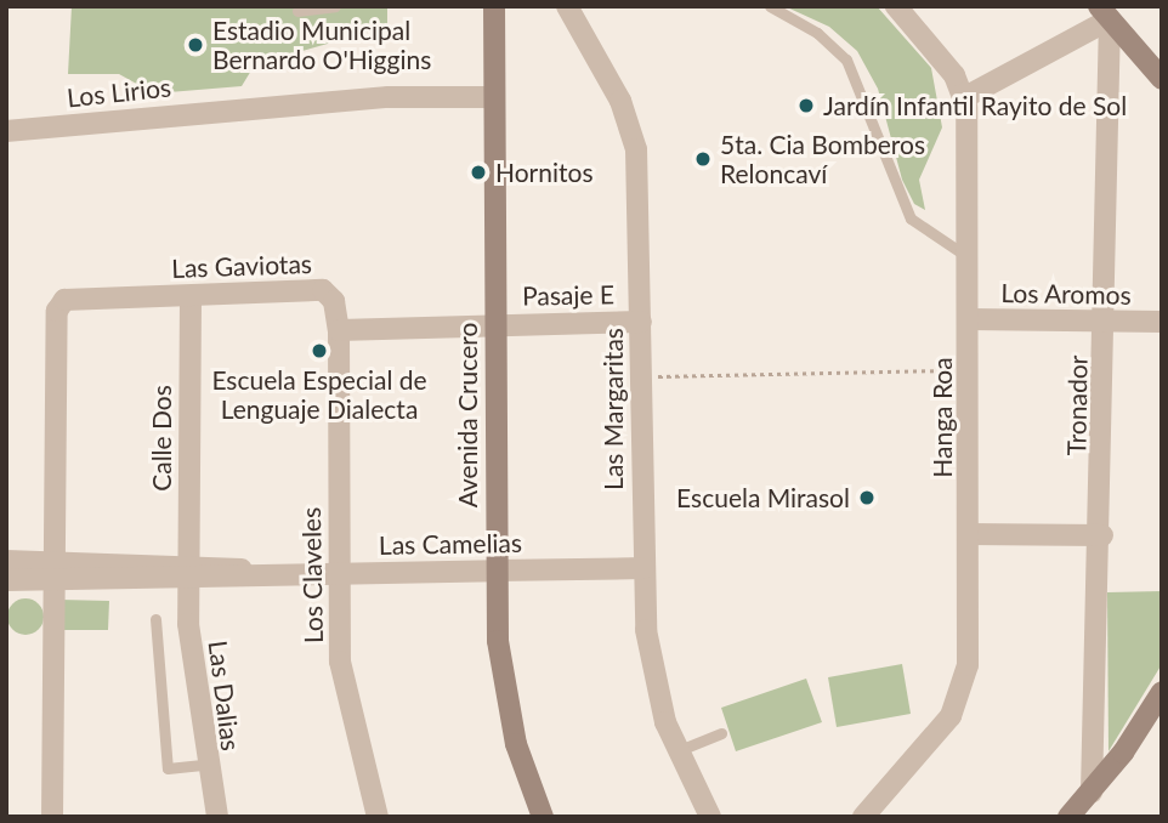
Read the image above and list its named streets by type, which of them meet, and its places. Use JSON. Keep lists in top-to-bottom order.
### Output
{
  "streets": {
    "main road": ["Avenida Crucero"],
    "street": [
      "Los Lirios",
      "Las Gaviotas",
      "Los Aromos",
      "Pasaje E",
      "Tronador",
      "Las Margaritas",
      "Hanga Roa",
      "Calle Dos",
      "Las Camelias",
      "Los Claveles",
      "Las Dalias"
    ]
  },
  "crossings": [
    ["Los Lirios", "Avenida Crucero"],
    ["Las Gaviotas", "Calle Dos"],
    ["Las Gaviotas", "Las Camelias"],
    ["Las Gaviotas", "Los Claveles"],
    ["Los Aromos", "Tronador"],
    ["Los Aromos", "Hanga Roa"],
    ["Pasaje E", "Las Margaritas"],
    ["Pasaje E", "Avenida Crucero"],
    ["Las Margaritas", "Las Camelias"],
    ["Avenida Crucero", "Las Camelias"],
    ["Calle Dos", "Las Camelias"],
    ["Calle Dos", "Las Dalias"],
    ["Las Camelias", "Los Claveles"],
    ["Las Camelias", "Las Dalias"]
  ],
  "places": [
    "Estadio Municipal Bernardo O'Higgins",
    "Jardín Infantil Rayito de Sol",
    "5ta. Cia Bomberos Reloncaví",
    "Hornitos",
    "Escuela Especial de Lenguaje Dialecta",
    "Escuela Mirasol"
  ]
}
